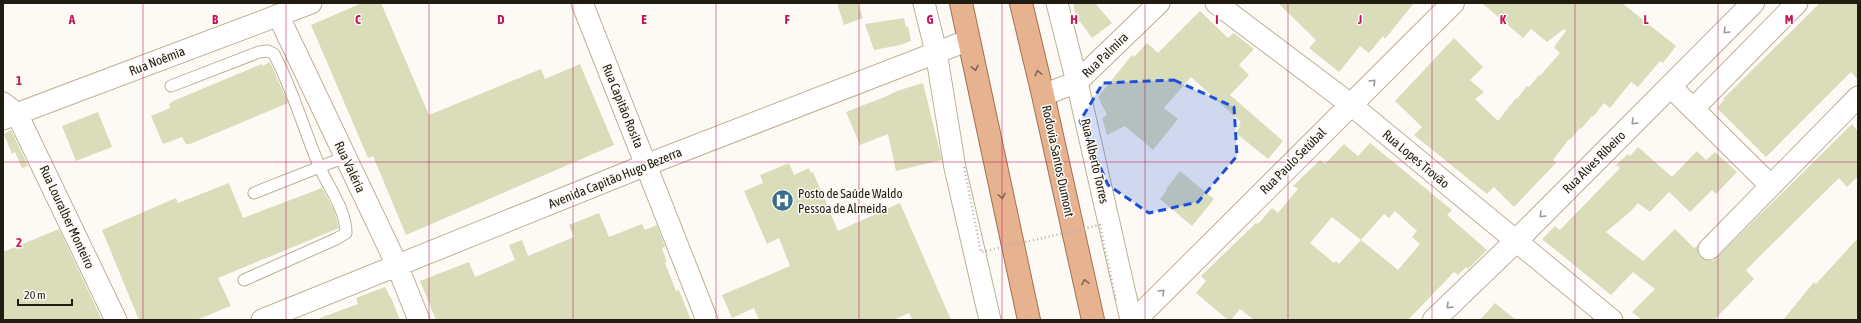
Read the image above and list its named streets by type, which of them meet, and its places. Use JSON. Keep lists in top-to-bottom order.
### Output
{
  "streets": {
    "highway": ["Rodovia Santos Dumont"],
    "street": [
      "Rua Palmira",
      "Rua Noêmia",
      "Rua Capitão Rosita",
      "Rua Lopes Trovão",
      "Rua Alberto Torres",
      "Rua Paulo Setúbal",
      "Rua Alves Ribeiro",
      "Rua Valéria",
      "Avenida Capitão Hugo Bezerra",
      "Rua Louralber Monteiro"
    ]
  },
  "crossings": [
    ["Rua Palmira", "Rodovia Santos Dumont"],
    ["Rua Palmira", "Rua Alberto Torres"],
    ["Rua Noêmia", "Rua Valéria"],
    ["Rua Noêmia", "Rua Louralber Monteiro"],
    ["Rua Capitão Rosita", "Avenida Capitão Hugo Bezerra"],
    ["Rua Lopes Trovão", "Rua Paulo Setúbal"],
    ["Rua Lopes Trovão", "Rua Alves Ribeiro"],
    ["Rua Valéria", "Avenida Capitão Hugo Bezerra"]
  ],
  "one_way": ["Rua Paulo Setúbal"],
  "places": {
    "hospital": ["Posto de Saúde Waldo Pessoa de Almeida"]
  },
  "scale_bar": "20 m",
  "grid": {
    "columns": [
      "A",
      "B",
      "C",
      "D",
      "E",
      "F",
      "G",
      "H",
      "I",
      "J",
      "K",
      "L",
      "M"
    ],
    "rows": ["1", "2"]
  }
}
